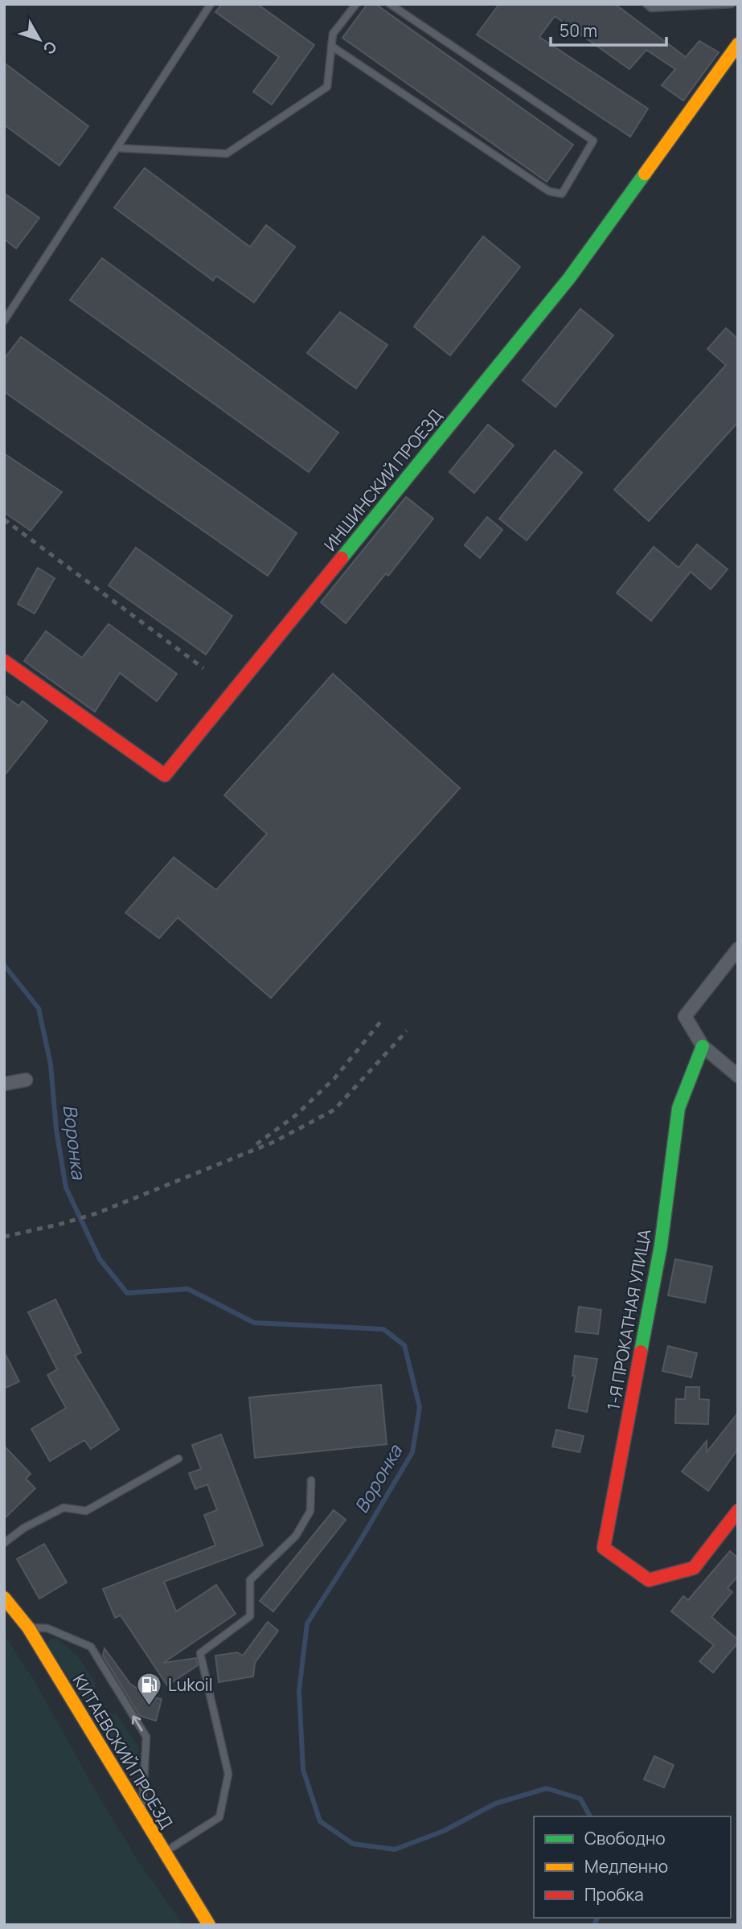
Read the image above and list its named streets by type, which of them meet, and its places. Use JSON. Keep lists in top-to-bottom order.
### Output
{
  "streets": {
    "street": ["ИНШИНСКИЙ ПРОЕЗД", "1-Я ПРОКАТНАЯ УЛИЦА", "КИТАЕВСКИЙ ПРОЕЗД"]
  },
  "water": ["Воронка"],
  "places": {
    "fuel station": ["Lukoil"]
  },
  "legend": ["Свободно", "Медленно", "Пробка"],
  "scale_bar": "50 m",
  "north": "bottom right"
}
